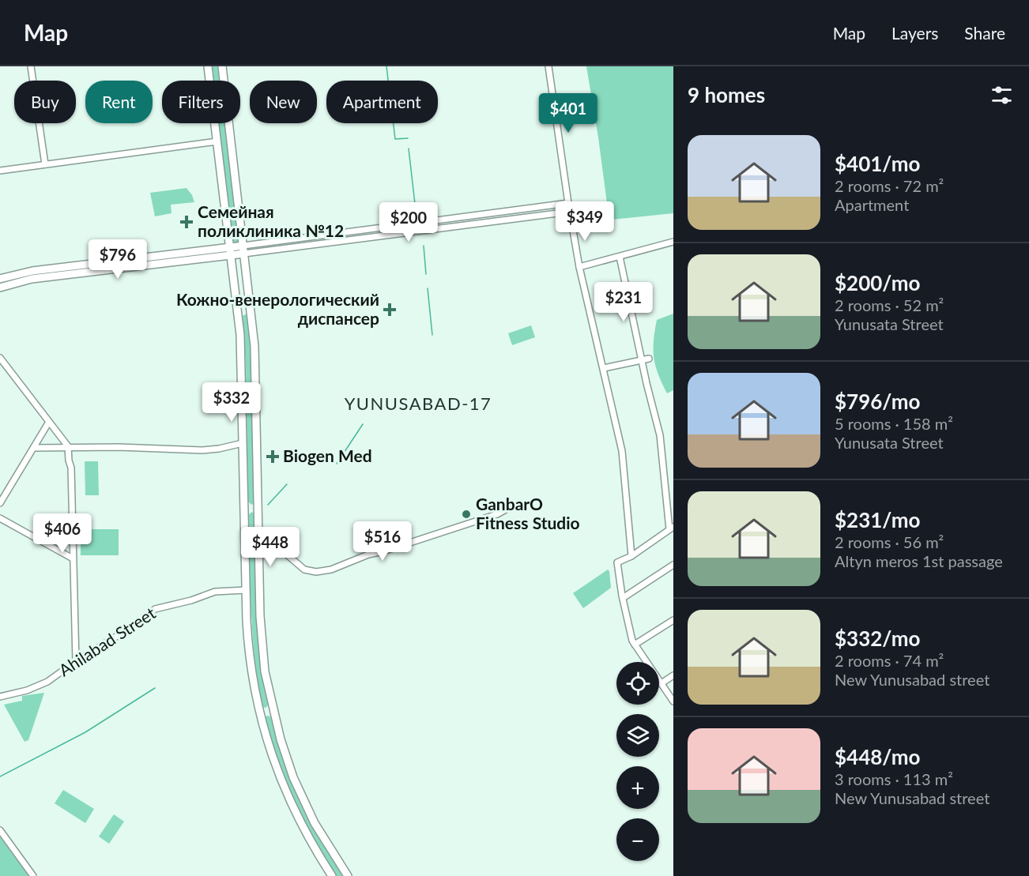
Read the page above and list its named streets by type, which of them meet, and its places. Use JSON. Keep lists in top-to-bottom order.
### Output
{
  "streets": {
    "street": ["Ahilabad Street"]
  },
  "districts": ["YUNUSABAD-17"],
  "places": {
    "health": ["Семейная поликлиника №12", "Кожно-венерологический диспансер", "Biogen Med"],
    "other": ["GanbarO Fitness Studio"]
  },
  "page": {
    "header": "Map",
    "nav": ["Map", "Layers", "Share"],
    "heading": "9 homes",
    "chip": [
      "Buy",
      "Rent",
      "Filters",
      "New",
      "Apartment"
    ],
    "price": [
      "$401",
      "$349",
      "$200",
      "$796",
      "$231",
      "$332",
      "$406",
      "$516",
      "$448"
    ],
    "list": [
      {
        "name": "$401/mo",
        "note": "2 rooms · 72 m² · Apartment"
      },
      {
        "name": "$200/mo",
        "note": "2 rooms · 52 m² · Yunusata Street"
      },
      {
        "name": "$796/mo",
        "note": "5 rooms · 158 m² · Yunusata Street"
      },
      {
        "name": "$231/mo",
        "note": "2 rooms · 56 m² · Altyn meros 1st passage"
      },
      {
        "name": "$332/mo",
        "note": "2 rooms · 74 m² · New Yunusabad street"
      },
      {
        "name": "$448/mo",
        "note": "3 rooms · 113 m² · New Yunusabad street"
      }
    ],
    "map_buttons": ["+", "−"]
  }
}
